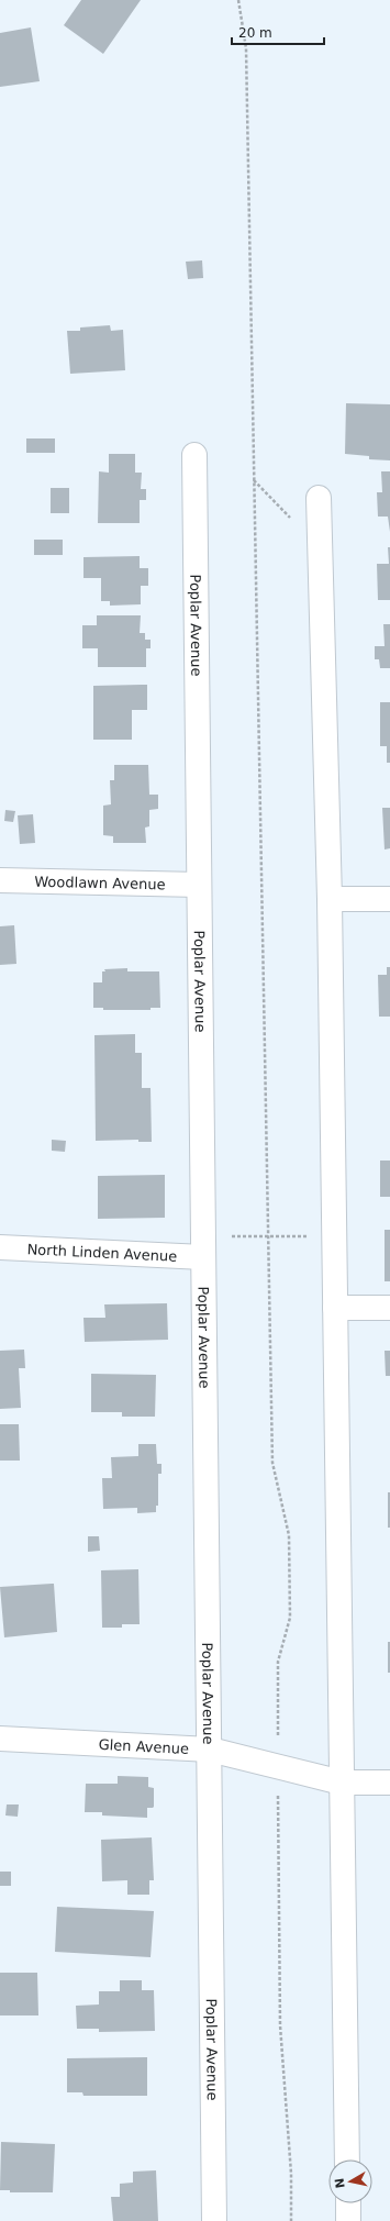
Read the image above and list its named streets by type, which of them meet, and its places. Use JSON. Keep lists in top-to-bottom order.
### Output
{
  "streets": {
    "street": [
      "Poplar Avenue",
      "Woodlawn Avenue",
      "North Linden Avenue",
      "Glen Avenue"
    ]
  },
  "crossings": [
    ["Poplar Avenue", "Woodlawn Avenue"],
    ["Poplar Avenue", "North Linden Avenue"],
    ["Poplar Avenue", "Glen Avenue"]
  ],
  "scale_bar": "20 m",
  "north": "left"
}
